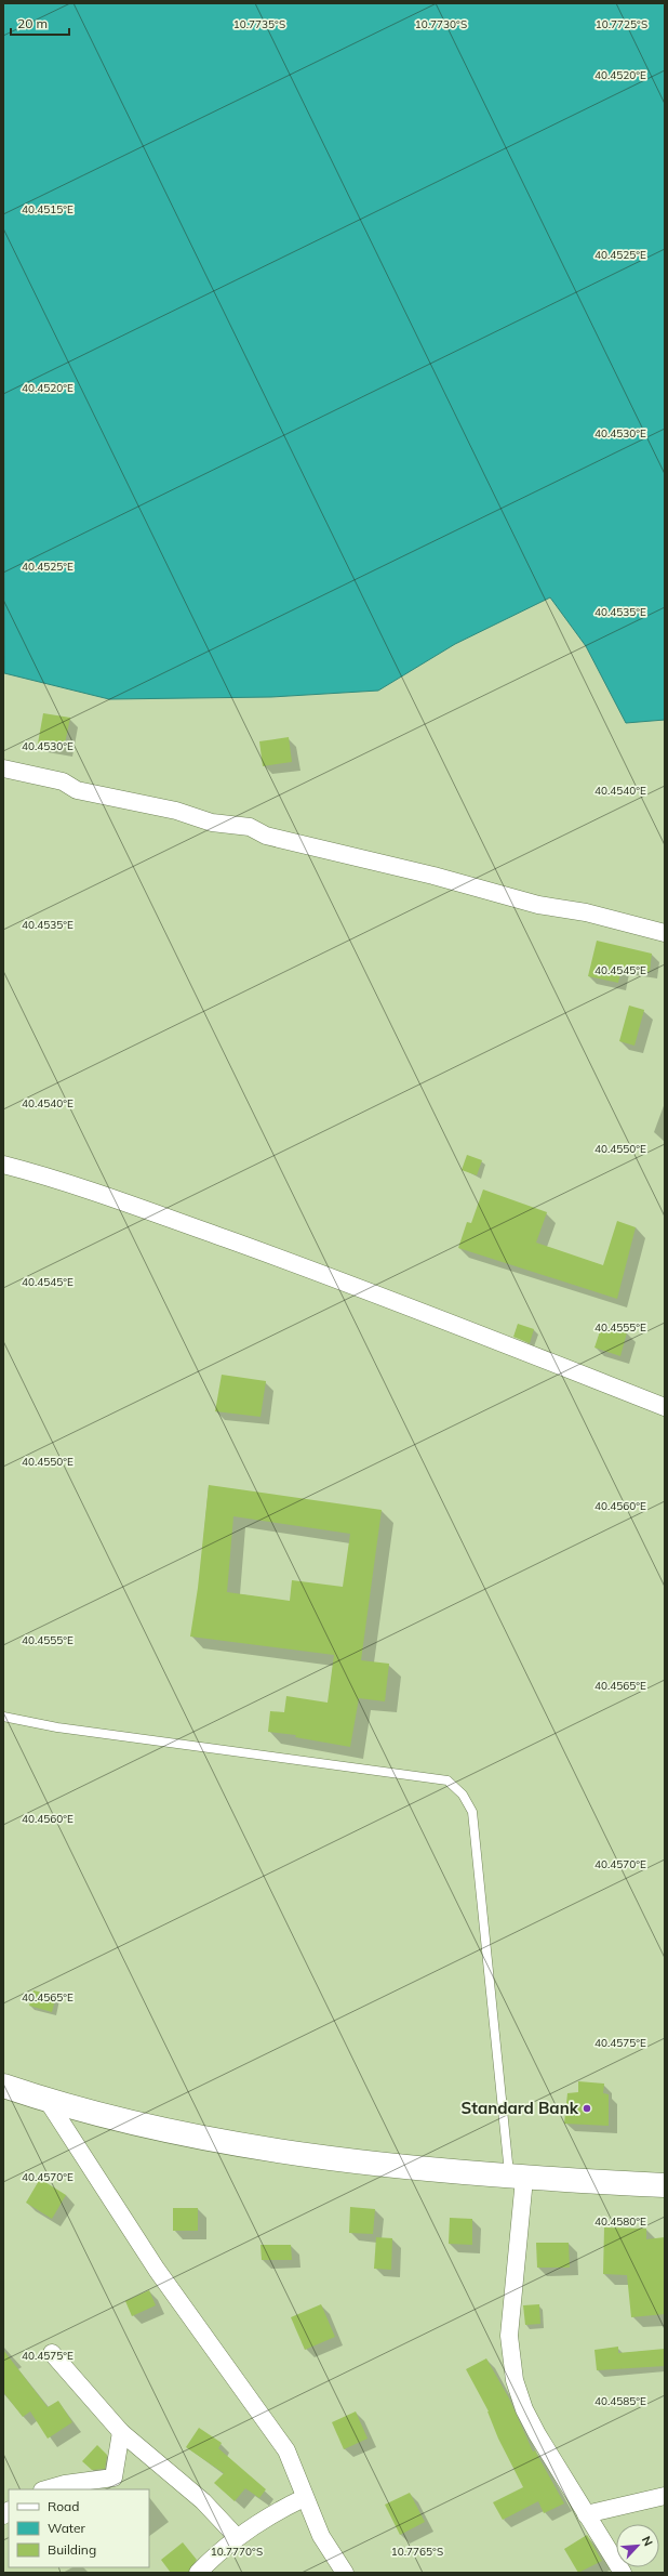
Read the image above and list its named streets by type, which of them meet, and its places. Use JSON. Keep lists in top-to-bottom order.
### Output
{
  "places": ["Standard Bank"],
  "legend": ["Road", "Water", "Building"],
  "scale_bar": "20 m",
  "north": "top right",
  "coordinates": [
    "10.7725°S",
    "10.7735°S",
    "10.7730°S",
    "40.4520°E",
    "40.4515°E",
    "40.4525°E",
    "40.4530°E",
    "40.4535°E",
    "40.4540°E",
    "40.4545°E",
    "40.4550°E",
    "40.4555°E",
    "40.4560°E",
    "40.4565°E",
    "40.4570°E",
    "40.4575°E",
    "40.4580°E",
    "40.4585°E",
    "10.7770°S",
    "10.7765°S"
  ]
}
